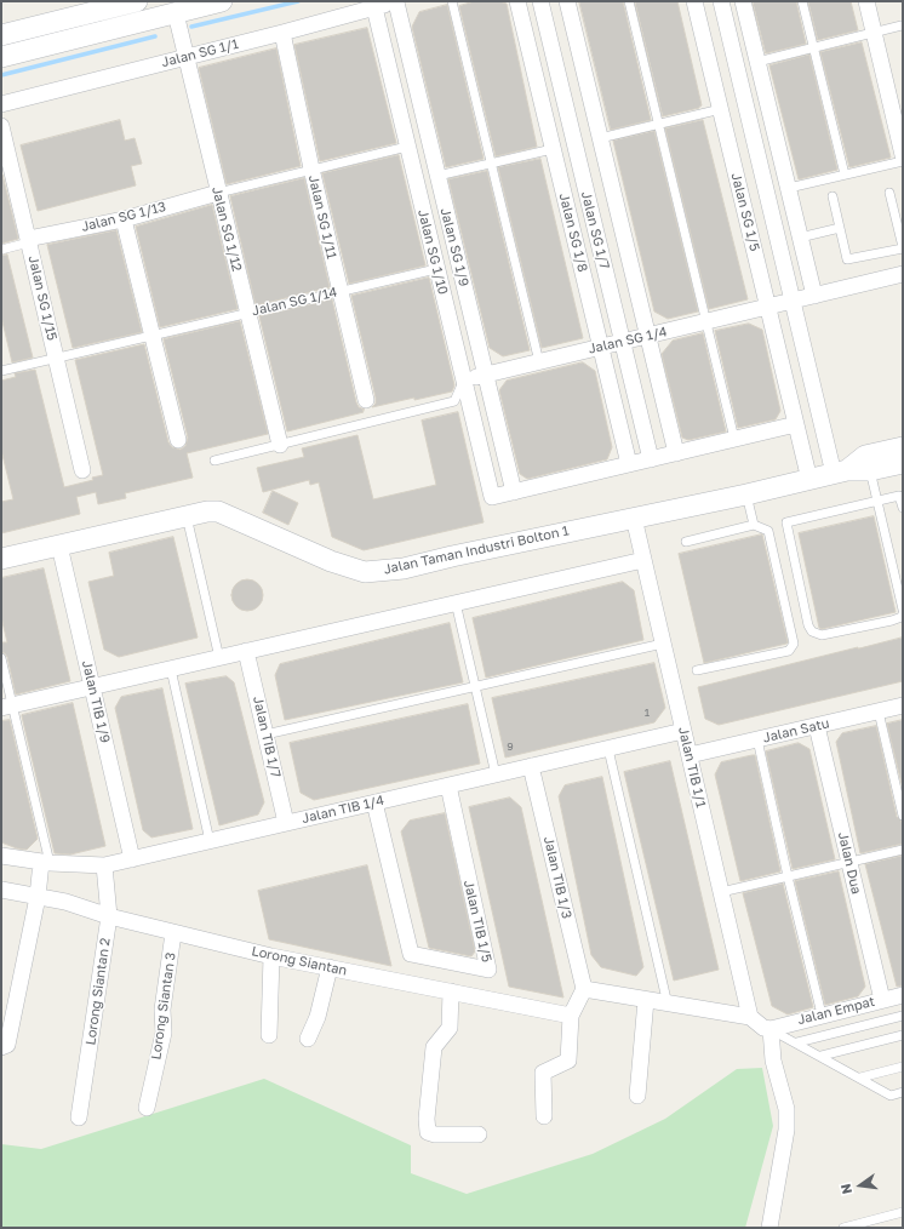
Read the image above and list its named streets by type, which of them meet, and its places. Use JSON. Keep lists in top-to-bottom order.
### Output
{
  "streets": {
    "street": [
      "Jalan SG 1/1",
      "Jalan SG 1/5",
      "Jalan SG 1/13",
      "Jalan SG 1/11",
      "Jalan SG 1/12",
      "Jalan SG 1/7",
      "Jalan SG 1/8",
      "Jalan SG 1/9",
      "Jalan SG 1/10",
      "Jalan SG 1/15",
      "Jalan SG 1/4",
      "Jalan Taman Industri Bolton 1",
      "Jalan TIB 1/9",
      "Jalan Satu",
      "Jalan TIB 1/7",
      "Jalan TIB 1/1",
      "Jalan TIB 1/4",
      "Jalan Dua",
      "Jalan TIB 1/3",
      "Jalan TIB 1/5",
      "Lorong Siantan",
      "Lorong Siantan 2",
      "Lorong Siantan 3",
      "Jalan Empat"
    ],
    "lane": ["Jalan SG 1/14"]
  },
  "crossings": [
    ["Jalan SG 1/1", "Jalan SG 1/11"],
    ["Jalan SG 1/1", "Jalan SG 1/12"],
    ["Jalan SG 1/1", "Jalan SG 1/9"],
    ["Jalan SG 1/1", "Jalan SG 1/10"],
    ["Jalan SG 1/5", "Jalan SG 1/4"],
    ["Jalan SG 1/5", "Jalan Taman Industri Bolton 1"],
    ["Jalan SG 1/13", "Jalan SG 1/12"],
    ["Jalan SG 1/13", "Jalan SG 1/15"],
    ["Jalan SG 1/11", "Jalan SG 1/14"],
    ["Jalan SG 1/12", "Jalan SG 1/14"],
    ["Jalan SG 1/7", "Jalan SG 1/4"],
    ["Jalan SG 1/8", "Jalan SG 1/4"],
    ["Jalan SG 1/9", "Jalan SG 1/10"],
    ["Jalan SG 1/9", "Jalan SG 1/4"],
    ["Jalan SG 1/10", "Jalan SG 1/14"],
    ["Jalan SG 1/10", "Jalan SG 1/4"],
    ["Jalan SG 1/15", "Jalan SG 1/14"],
    ["Jalan Taman Industri Bolton 1", "Jalan TIB 1/9"],
    ["Jalan Taman Industri Bolton 1", "Jalan TIB 1/1"],
    ["Jalan TIB 1/9", "Jalan TIB 1/4"],
    ["Jalan Satu", "Jalan TIB 1/1"],
    ["Jalan Satu", "Jalan Dua"],
    ["Jalan TIB 1/7", "Jalan TIB 1/4"],
    ["Jalan TIB 1/1", "Jalan TIB 1/4"],
    ["Jalan TIB 1/4", "Jalan TIB 1/3"],
    ["Jalan TIB 1/4", "Jalan TIB 1/5"],
    ["Jalan TIB 1/4", "Lorong Siantan 2"],
    ["Jalan Dua", "Jalan Empat"],
    ["Lorong Siantan", "Lorong Siantan 2"],
    ["Lorong Siantan", "Lorong Siantan 3"]
  ],
  "house_numbers": ["1", "9"],
  "north": "left"
}
